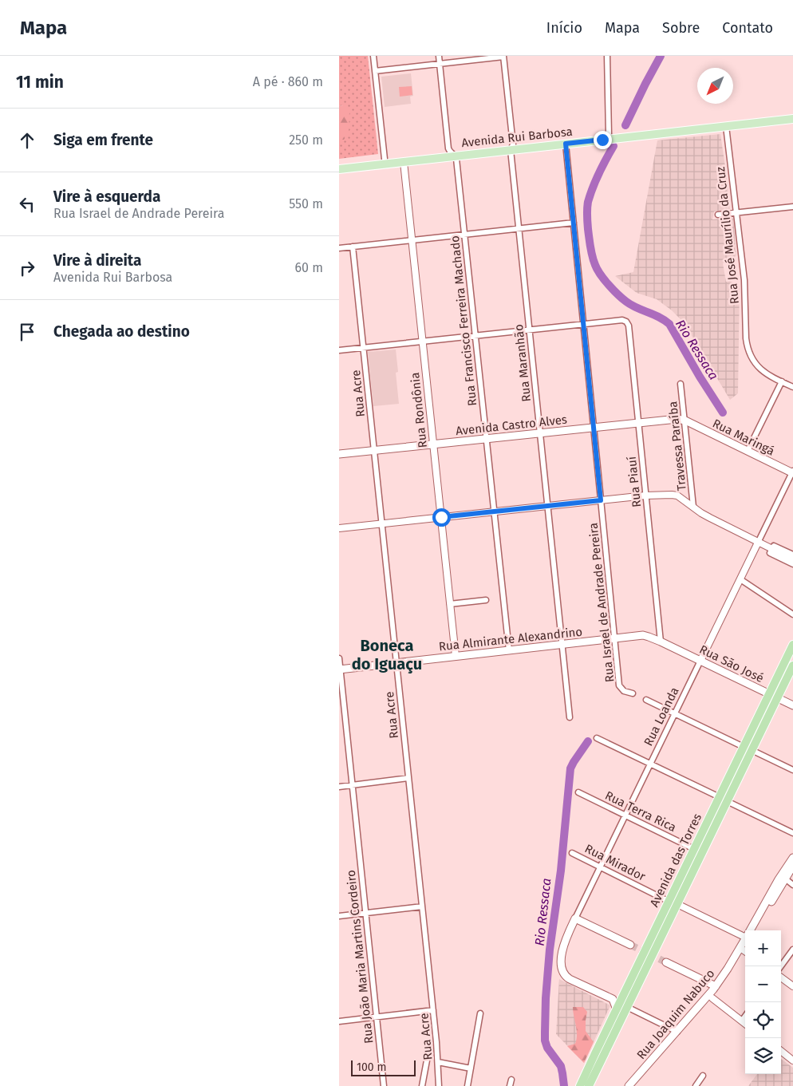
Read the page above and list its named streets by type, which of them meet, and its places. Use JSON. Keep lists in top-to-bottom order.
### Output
{
  "streets": {
    "highway": ["Avenida das Torres"],
    "main road": [
      "Avenida Rui Barbosa",
      "Avenida Castro Alves",
      "Rua Maringá",
      "Rua Almirante Alexandrino",
      "Rua São José",
      "Rua Loanda",
      "Rua Joaquim Nabuco"
    ],
    "street": [
      "Rua José Maurílio da Cruz",
      "Rua Francisco Ferreira Machado",
      "Rua Maranhão",
      "Rua Acre",
      "Rua Rondônia",
      "Travessa Paraíba",
      "Rua Piauí",
      "Rua Israel de Andrade Pereira",
      "Rua Terra Rica",
      "Rua Mirador",
      "Rua João Maria Martins Cordeiro"
    ]
  },
  "crossings": [
    ["Avenida Rui Barbosa", "Rua José Maurílio da Cruz"],
    ["Avenida Rui Barbosa", "Rua Francisco Ferreira Machado"],
    ["Avenida Rui Barbosa", "Rua Maranhão"],
    ["Avenida Rui Barbosa", "Rua Rondônia"],
    ["Avenida Rui Barbosa", "Rua Israel de Andrade Pereira"],
    ["Rua Francisco Ferreira Machado", "Avenida Castro Alves"],
    ["Rua Francisco Ferreira Machado", "Rua Almirante Alexandrino"],
    ["Rua Maranhão", "Avenida Castro Alves"],
    ["Rua Maranhão", "Rua Almirante Alexandrino"],
    ["Rua Acre", "Avenida Castro Alves"],
    ["Rua Acre", "Rua Almirante Alexandrino"],
    ["Rua Rondônia", "Avenida Castro Alves"],
    ["Rua Rondônia", "Rua Almirante Alexandrino"],
    ["Avenida Castro Alves", "Rua Maringá"],
    ["Avenida Castro Alves", "Travessa Paraíba"],
    ["Avenida Castro Alves", "Rua Piauí"],
    ["Avenida Castro Alves", "Rua Israel de Andrade Pereira"],
    ["Rua Maringá", "Travessa Paraíba"],
    ["Rua Maringá", "Rua Loanda"],
    ["Rua Piauí", "Rua Israel de Andrade Pereira"],
    ["Rua Piauí", "Rua Almirante Alexandrino"],
    ["Rua Piauí", "Rua São José"],
    ["Rua Israel de Andrade Pereira", "Rua Almirante Alexandrino"],
    ["Rua Almirante Alexandrino", "Rua São José"],
    ["Rua Almirante Alexandrino", "Rua João Maria Martins Cordeiro"],
    ["Rua São José", "Rua Loanda"],
    ["Rua São José", "Avenida das Torres"],
    ["Rua Loanda", "Rua Terra Rica"],
    ["Rua Loanda", "Avenida das Torres"],
    ["Rua Loanda", "Rua Mirador"],
    ["Rua Terra Rica", "Avenida das Torres"],
    ["Avenida das Torres", "Rua Mirador"]
  ],
  "districts": ["Boneca do Iguaçu"],
  "water": ["Rio Ressaca"],
  "scale_bar": "100 m",
  "north": "bottom left",
  "page": {
    "header": "Mapa",
    "nav": [
      "Início",
      "Mapa",
      "Sobre",
      "Contato"
    ],
    "heading": ["11 min", "A pé · 860 m"],
    "list": [
      ["Siga em frente", "250 m"],
      ["Vire à esquerda", "Rua Israel de Andrade Pereira", "550 m"],
      ["Vire à direita", "Avenida Rui Barbosa", "60 m"],
      "Chegada ao destino"
    ],
    "map_buttons": ["+", "−"],
    "scale": "100 m"
  }
}
